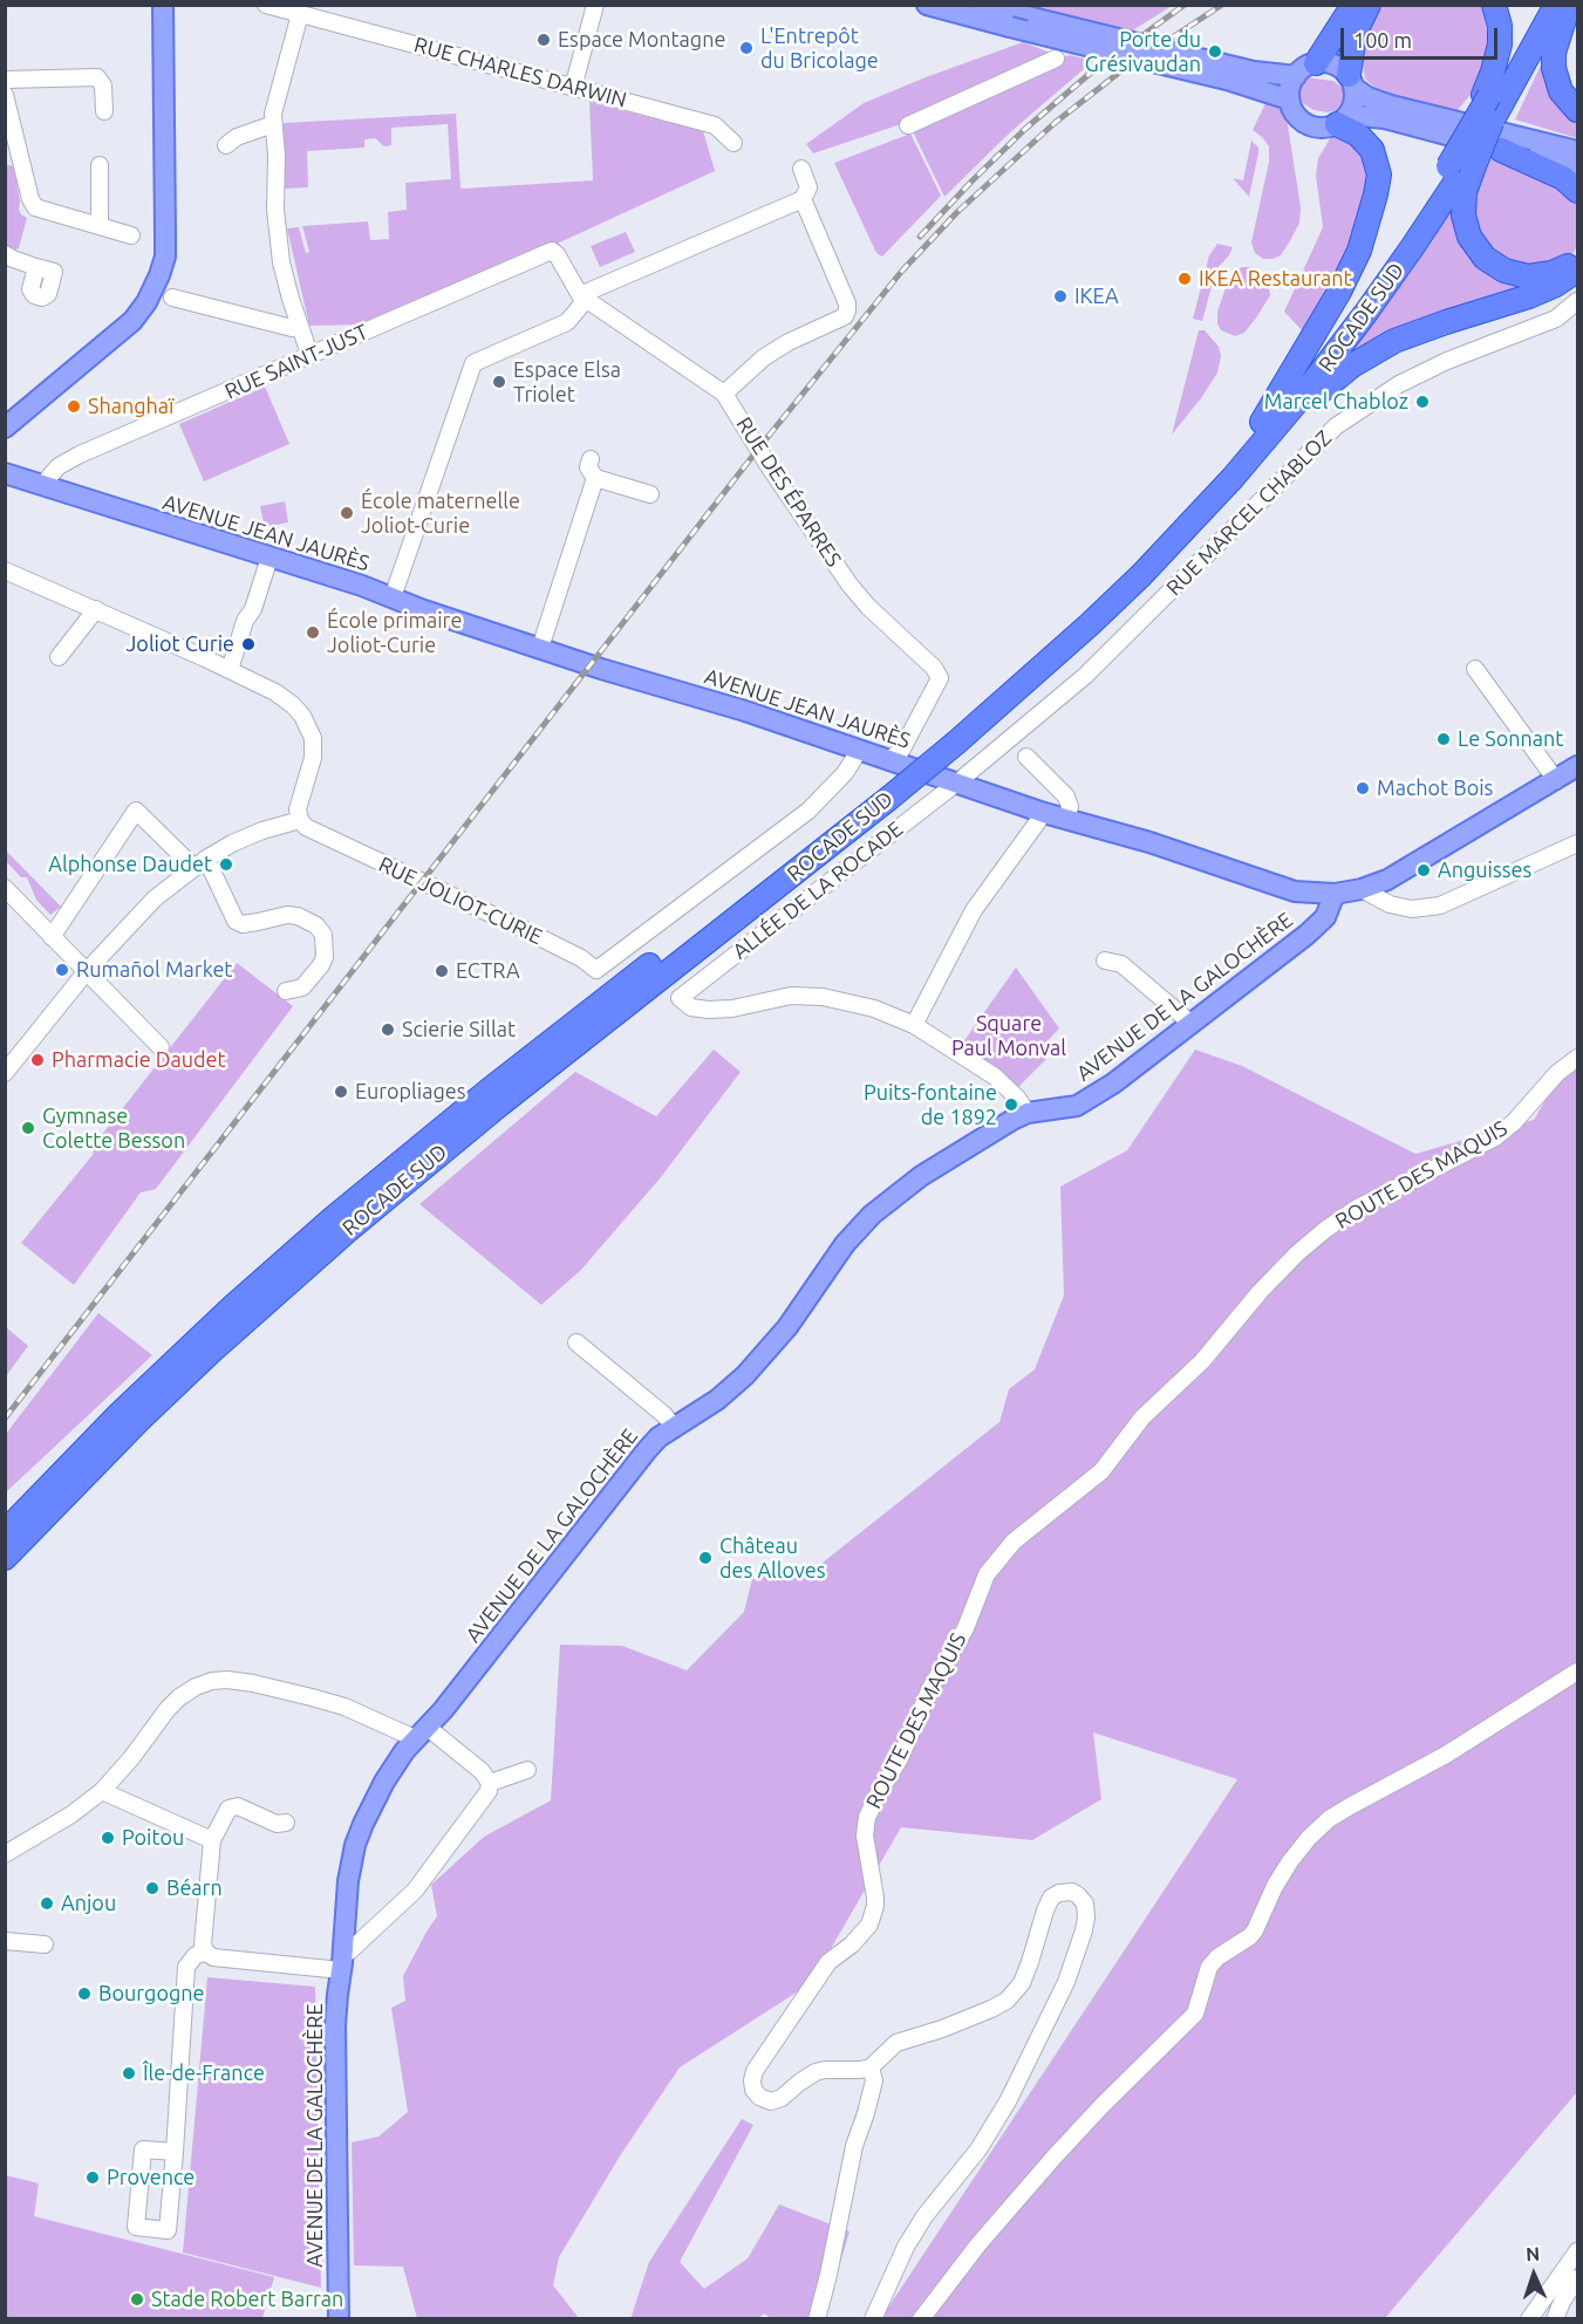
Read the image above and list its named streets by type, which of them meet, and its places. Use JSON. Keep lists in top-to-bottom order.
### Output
{
  "streets": {
    "highway": ["ROCADE SUD"],
    "main road": ["AVENUE JEAN JAURÈS", "AVENUE DE LA GALOCHÈRE"],
    "street": [
      "RUE CHARLES DARWIN",
      "RUE SAINT-JUST",
      "RUE DES ÉPARRES",
      "RUE MARCEL CHABLOZ",
      "ALLÉE DE LA ROCADE",
      "RUE JOLIOT-CURIE",
      "ROUTE DES MAQUIS"
    ]
  },
  "crossings": [
    ["RUE SAINT-JUST", "RUE DES ÉPARRES"],
    ["RUE SAINT-JUST", "AVENUE JEAN JAURÈS"],
    ["RUE DES ÉPARRES", "AVENUE JEAN JAURÈS"],
    ["RUE MARCEL CHABLOZ", "AVENUE JEAN JAURÈS"],
    ["RUE MARCEL CHABLOZ", "ALLÉE DE LA ROCADE"],
    ["AVENUE JEAN JAURÈS", "ALLÉE DE LA ROCADE"],
    ["AVENUE JEAN JAURÈS", "RUE JOLIOT-CURIE"],
    ["AVENUE JEAN JAURÈS", "AVENUE DE LA GALOCHÈRE"]
  ],
  "parks": ["Square Paul Monval"],
  "places": [
    "Espace Montagne",
    "L'Entrepôt du Bricolage",
    "Porte du Grésivaudan",
    "IKEA Restaurant",
    "IKEA",
    "Espace Elsa Triolet",
    "Marcel Chabloz",
    "Shanghaï",
    "École maternelle Joliot-Curie",
    "École primaire Joliot-Curie",
    "Joliot Curie",
    "Le Sonnant",
    "Machot Bois",
    "Alphonse Daudet",
    "Anguisses",
    "Rumañol Market",
    "ECTRA",
    "Scierie Sillat",
    "Pharmacie Daudet",
    "Europliages",
    "Puits-fontaine de 1892",
    "Gymnase Colette Besson",
    "Château des Alloves",
    "Poitou",
    "Béarn",
    "Anjou",
    "Bourgogne",
    "Île-de-France",
    "Provence",
    "Stade Robert Barran"
  ],
  "scale_bar": "100 m",
  "north": "top"
}
